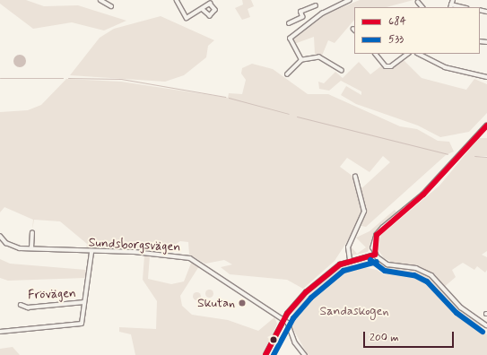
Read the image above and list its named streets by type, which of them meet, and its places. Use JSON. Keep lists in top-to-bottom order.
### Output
{
  "streets": {
    "street": ["Sundsborgsvägen", "Frövägen"]
  },
  "parks": ["Sandaskogen"],
  "places": ["Skutan"],
  "lines": ["transit line 684", "transit line 533"],
  "legend": ["684", "533"],
  "scale_bar": "200 m"
}
